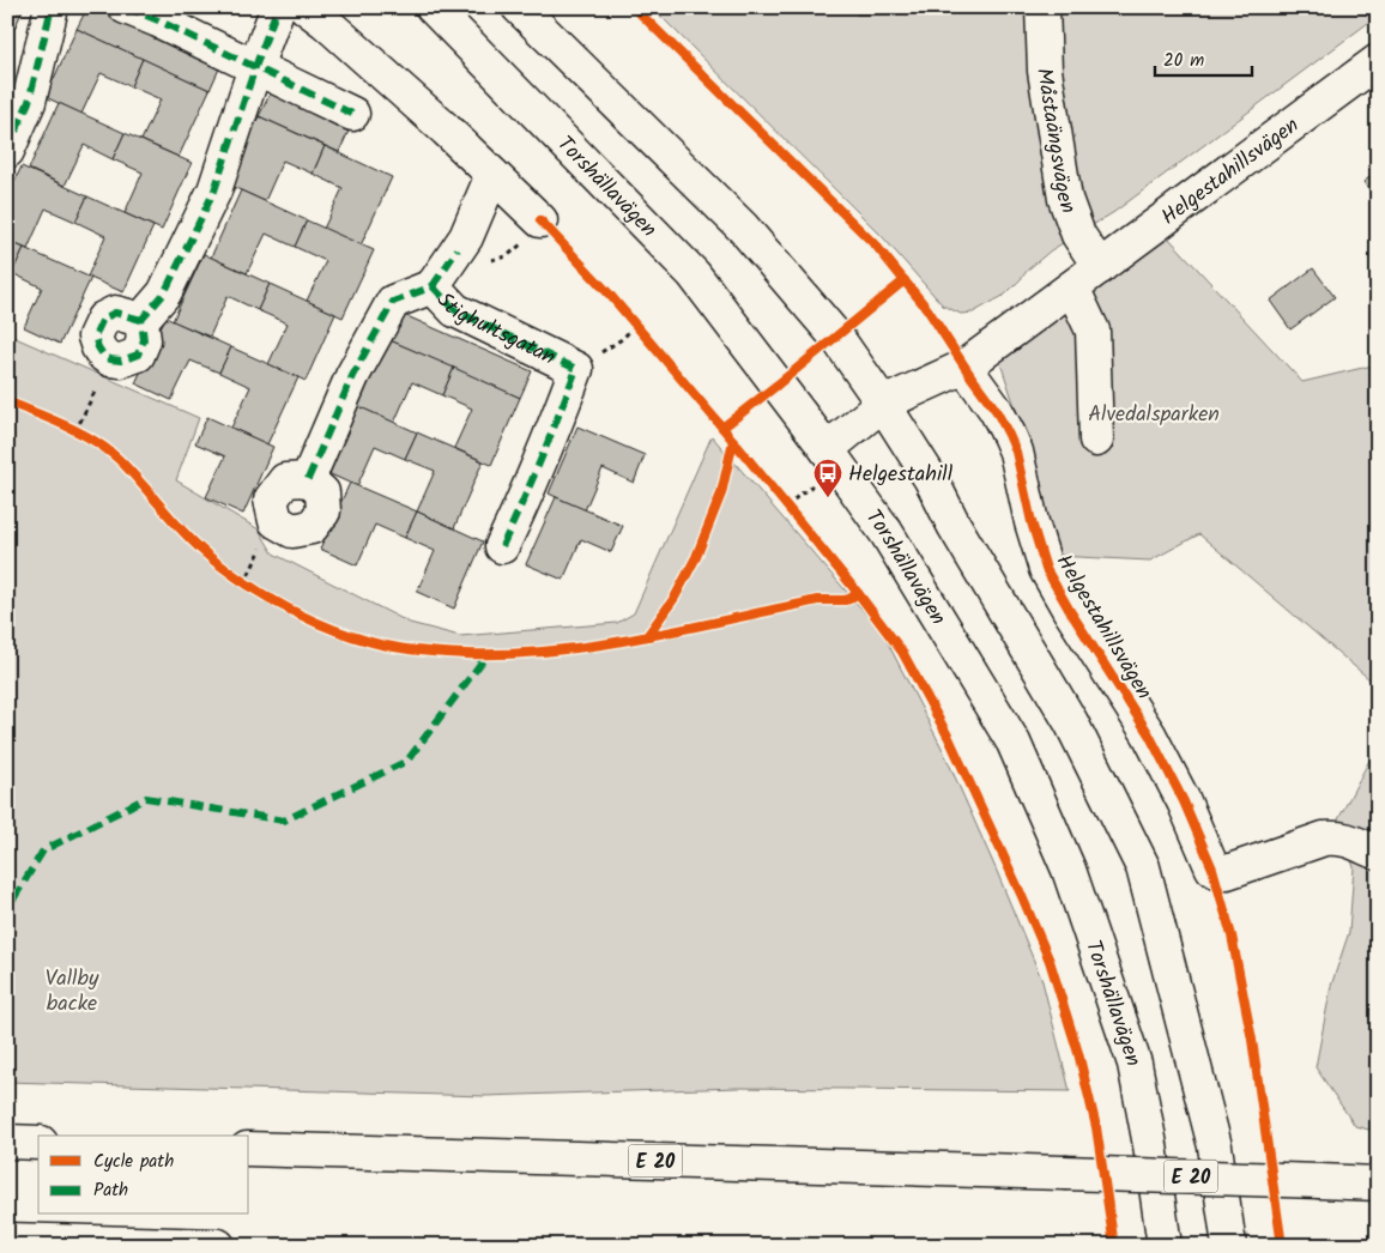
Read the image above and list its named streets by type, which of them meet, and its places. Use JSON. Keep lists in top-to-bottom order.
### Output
{
  "streets": {
    "main road": [
      "Måstaängsvägen",
      "Helgestahillsvägen",
      "Torshällavägen",
      "Stighultsgatan",
      "E 20"
    ]
  },
  "crossings": [
    ["Måstaängsvägen", "Helgestahillsvägen"],
    ["Helgestahillsvägen", "Torshällavägen"]
  ],
  "parks": ["Alvedalsparken", "Vallby backe"],
  "places": {
    "bus stop": ["Helgestahill"]
  },
  "legend": ["Cycle path", "Path"],
  "scale_bar": "20 m"
}
